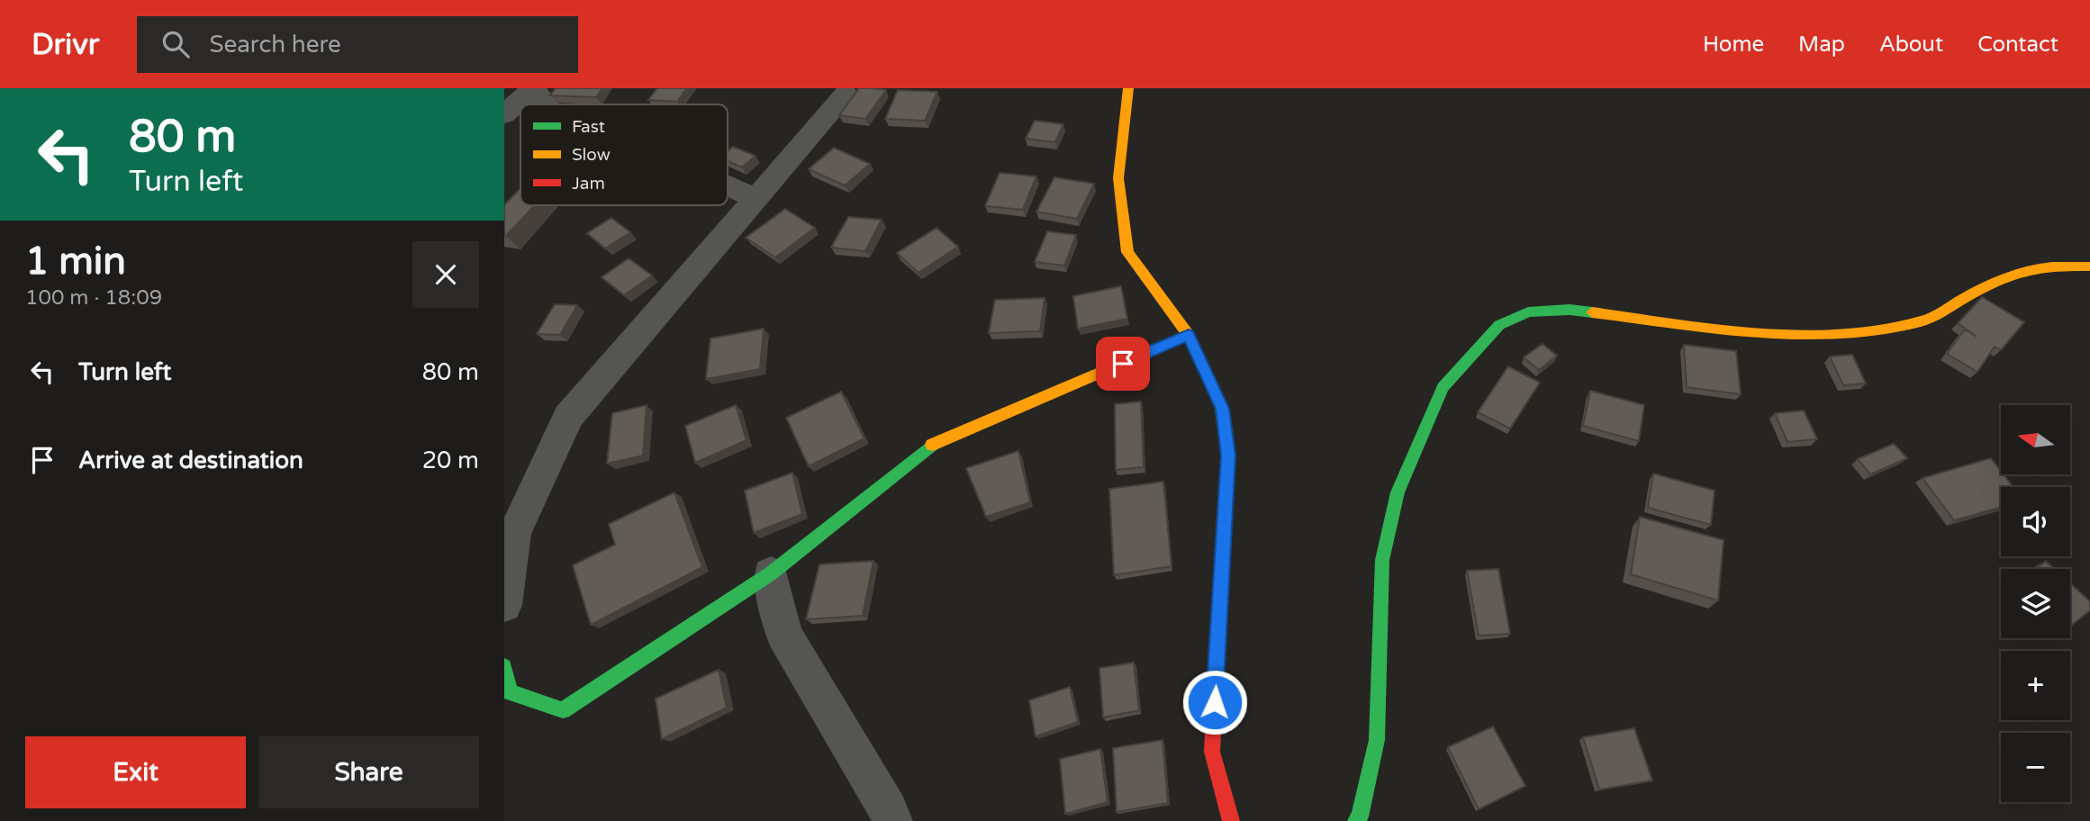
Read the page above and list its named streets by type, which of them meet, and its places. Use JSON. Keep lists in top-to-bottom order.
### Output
{
  "legend": ["Fast", "Slow", "Jam"],
  "north": "left",
  "page": {
    "header": "Drivr",
    "search": "Search here",
    "nav": [
      "Home",
      "Map",
      "About",
      "Contact"
    ],
    "turn": ["80 m", "Turn left"],
    "heading": ["1 min", "100 m · 18:09"],
    "list": [
      {
        "name": "Turn left",
        "value": "80 m"
      },
      {
        "name": "Arrive at destination",
        "value": "20 m"
      }
    ],
    "map_buttons": ["+", "−"],
    "buttons": ["Exit", "Share"]
  }
}
